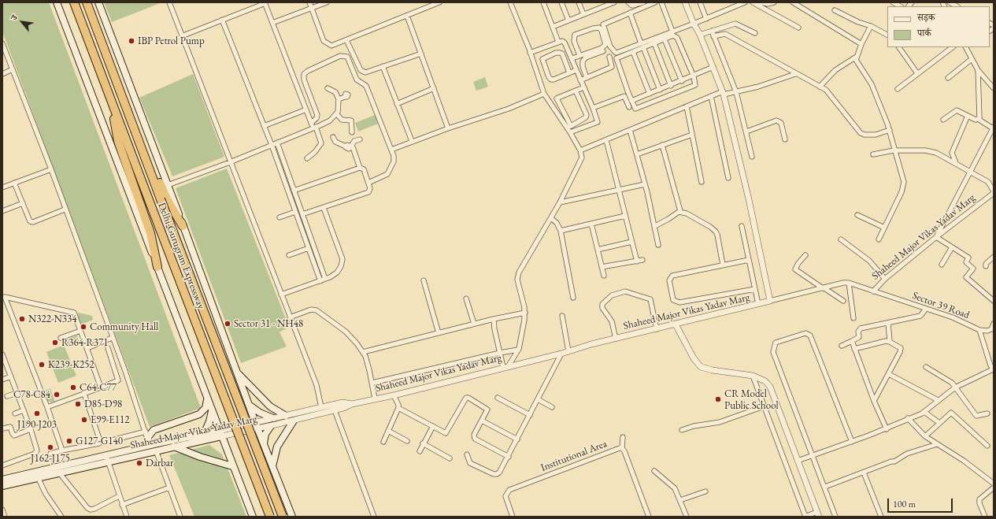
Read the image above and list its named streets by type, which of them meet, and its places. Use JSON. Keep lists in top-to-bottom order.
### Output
{
  "streets": {
    "highway": ["Delhi-Gurugram Expressway"],
    "main road": ["Shaheed Major Vikas Yadav Marg"],
    "street": ["Sector 39 Road", "Institutional Area"]
  },
  "crossings": [
    ["Shaheed Major Vikas Yadav Marg", "Sector 39 Road"]
  ],
  "places": [
    "IBP Petrol Pump",
    "N322-N334",
    "Sector 31 - NH48",
    "Community Hall",
    "R364-R371",
    "K239-K252",
    "C64-C77",
    "C78-C84",
    "CR Model Public School",
    "D85-D98",
    "J190-J203",
    "E99-E112",
    "G127-G140",
    "J162-J175",
    "Darbar"
  ],
  "legend": ["सड़क", "पार्क"],
  "scale_bar": "100 m",
  "north": "top left"
}
